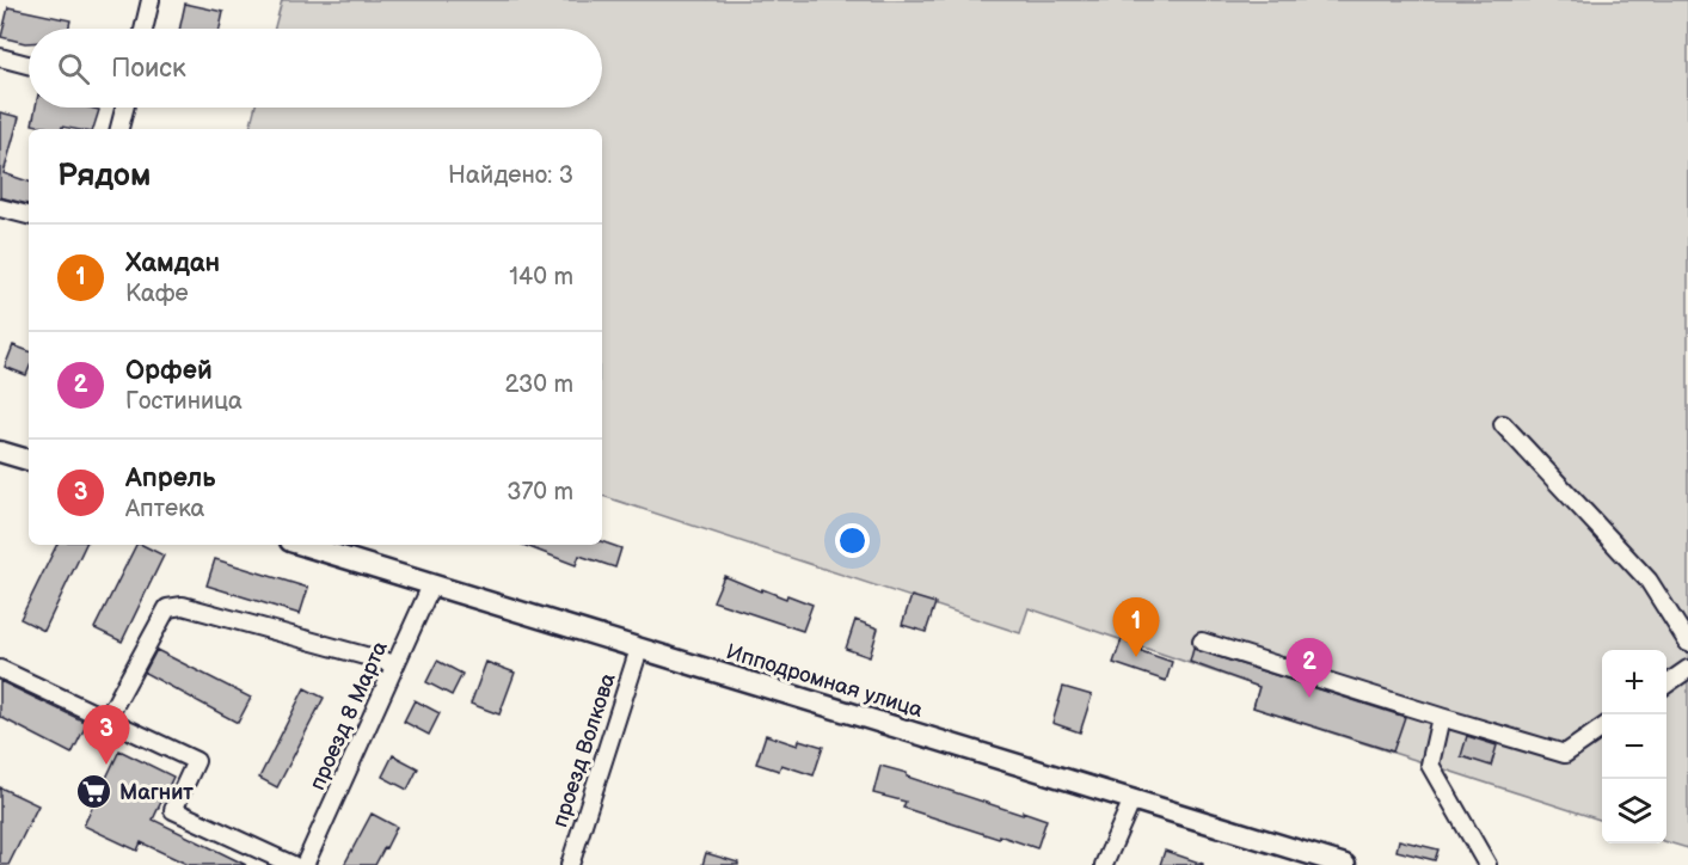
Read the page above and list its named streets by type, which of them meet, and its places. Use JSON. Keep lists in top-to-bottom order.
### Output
{
  "streets": {
    "main road": ["Ипподромная улица"],
    "street": ["проезд 8 Марта", "проезд Волкова"]
  },
  "crossings": [
    ["Ипподромная улица", "проезд 8 Марта"],
    ["Ипподромная улица", "проезд Волкова"]
  ],
  "places": {
    "supermarket": ["Магнит"]
  },
  "page": {
    "search": "Поиск",
    "heading": ["Рядом", "Найдено: 3"],
    "list": [
      {
        "mark": "1",
        "name": "Хамдан",
        "note": "Кафе",
        "value": "140 m"
      },
      {
        "mark": "2",
        "name": "Орфей",
        "note": "Гостиница",
        "value": "230 m"
      },
      {
        "mark": "3",
        "name": "Апрель",
        "note": "Аптека",
        "value": "370 m"
      }
    ],
    "pins": ["1", "2", "3"],
    "map_buttons": ["+", "−"]
  }
}
